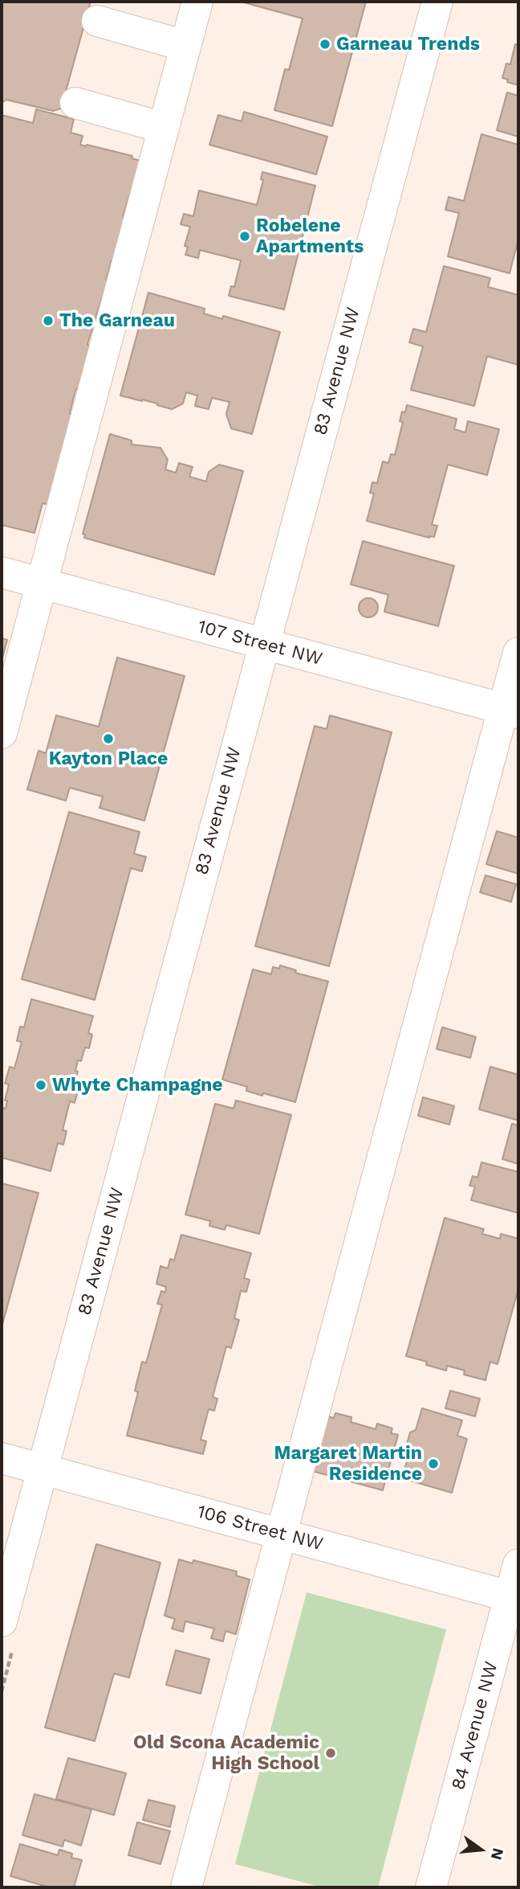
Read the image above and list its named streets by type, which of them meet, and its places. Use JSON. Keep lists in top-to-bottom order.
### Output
{
  "streets": {
    "street": [
      "83 Avenue NW",
      "107 Street NW",
      "106 Street NW",
      "84 Avenue NW"
    ]
  },
  "crossings": [
    ["83 Avenue NW", "107 Street NW"],
    ["83 Avenue NW", "106 Street NW"],
    ["106 Street NW", "84 Avenue NW"]
  ],
  "places": [
    "Garneau Trends",
    "Robelene Apartments",
    "The Garneau",
    "Kayton Place",
    "Whyte Champagne",
    "Margaret Martin Residence",
    "Old Scona Academic High School"
  ],
  "north": "right"
}
